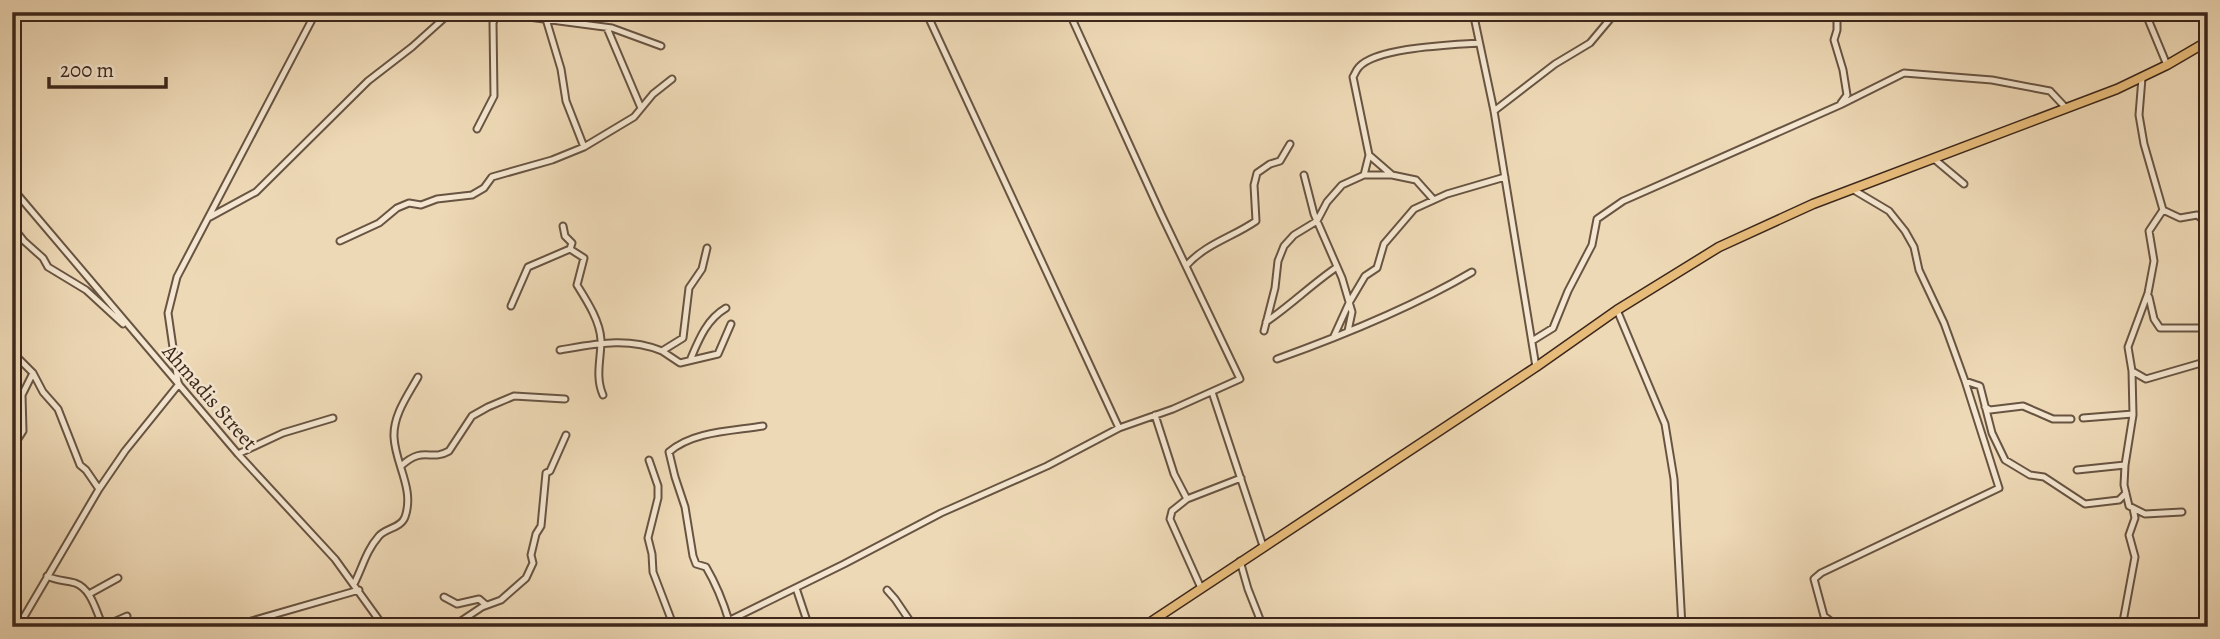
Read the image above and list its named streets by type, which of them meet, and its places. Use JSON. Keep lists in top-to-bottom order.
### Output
{
  "streets": {
    "street": ["Ahmadis Street"]
  },
  "scale_bar": "200 m"
}
